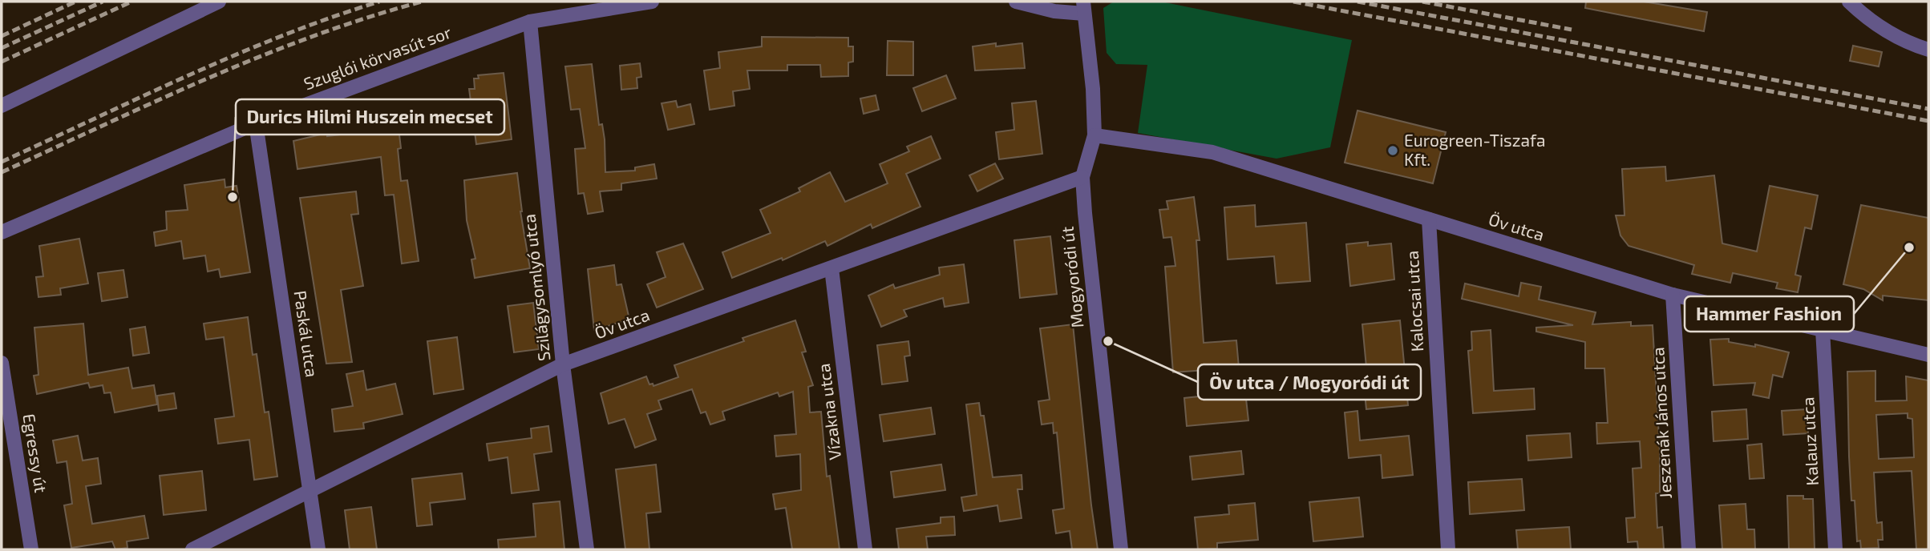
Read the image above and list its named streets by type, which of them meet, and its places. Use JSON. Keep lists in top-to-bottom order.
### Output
{
  "streets": {
    "street": [
      "Szuglói körvasút sor",
      "Öv utca",
      "Mogyoródi út",
      "Szilágysomlyó utca",
      "Kalocsai utca",
      "Paskál utca",
      "Vízakna utca",
      "Jeszenák János utca",
      "Kalauz utca",
      "Egressy út"
    ]
  },
  "crossings": [
    ["Szuglói körvasút sor", "Szilágysomlyó utca"],
    ["Szuglói körvasút sor", "Paskál utca"],
    ["Öv utca", "Mogyoródi út"],
    ["Öv utca", "Szilágysomlyó utca"],
    ["Öv utca", "Kalocsai utca"],
    ["Öv utca", "Paskál utca"],
    ["Öv utca", "Vízakna utca"],
    ["Öv utca", "Jeszenák János utca"],
    ["Öv utca", "Kalauz utca"]
  ],
  "places": [
    "Eurogreen-Tiszafa Kft.",
    "Durics Hilmi Huszein mecset",
    "Hammer Fashion",
    "Öv utca / Mogyoródi út"
  ]
}
